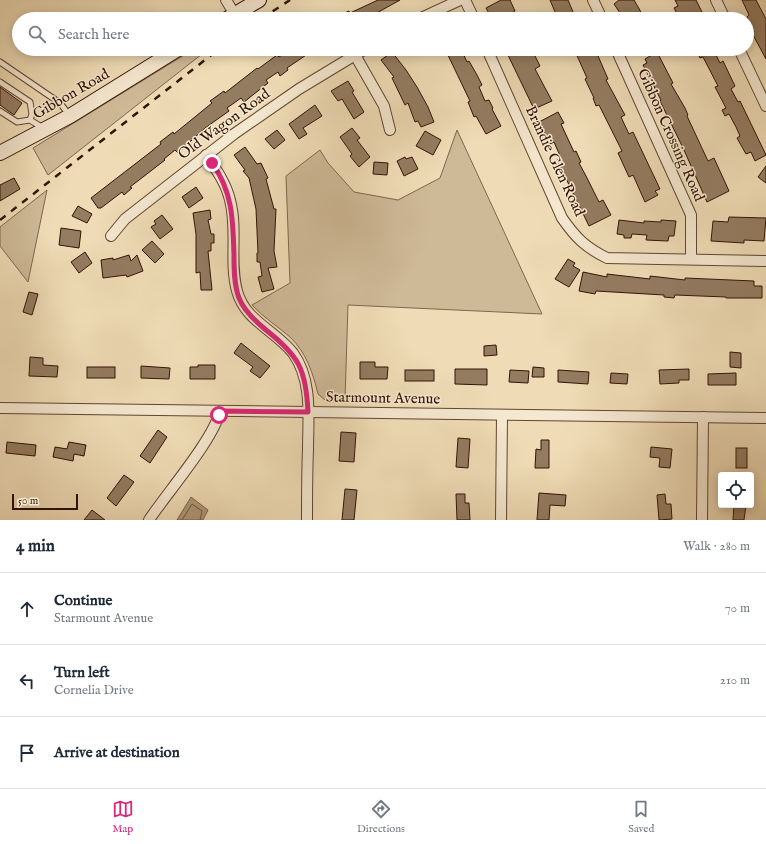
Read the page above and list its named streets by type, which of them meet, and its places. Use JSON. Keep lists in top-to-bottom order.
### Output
{
  "streets": {
    "main road": ["Gibbon Road"],
    "street": [
      "Old Wagon Road",
      "Gibbon Crossing Road",
      "Brandie Glen Road",
      "Starmount Avenue"
    ]
  },
  "crossings": [
    ["Gibbon Crossing Road", "Brandie Glen Road"]
  ],
  "scale_bar": "50 m",
  "page": {
    "search": "Search here",
    "scale": "50 m",
    "heading": ["4 min", "Walk · 280 m"],
    "list": [
      ["Continue", "Starmount Avenue", "70 m"],
      ["Turn left", "Cornelia Drive", "210 m"],
      "Arrive at destination"
    ],
    "nav": ["Map", "Directions", "Saved"]
  }
}
